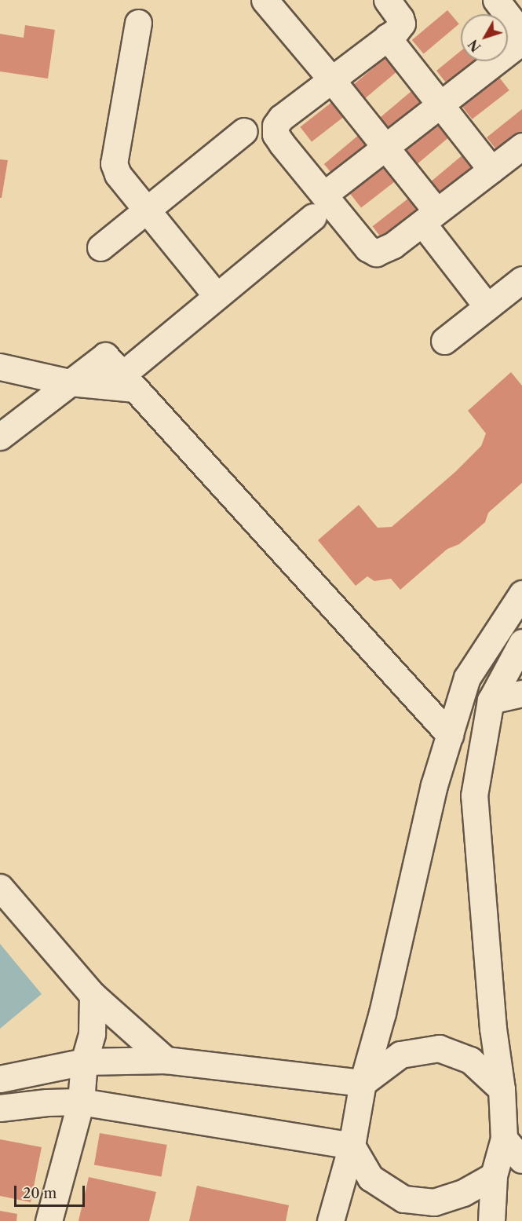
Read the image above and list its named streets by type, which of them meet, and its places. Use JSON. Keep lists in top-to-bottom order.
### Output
{
  "scale_bar": "20 m",
  "north": "bottom left"
}
